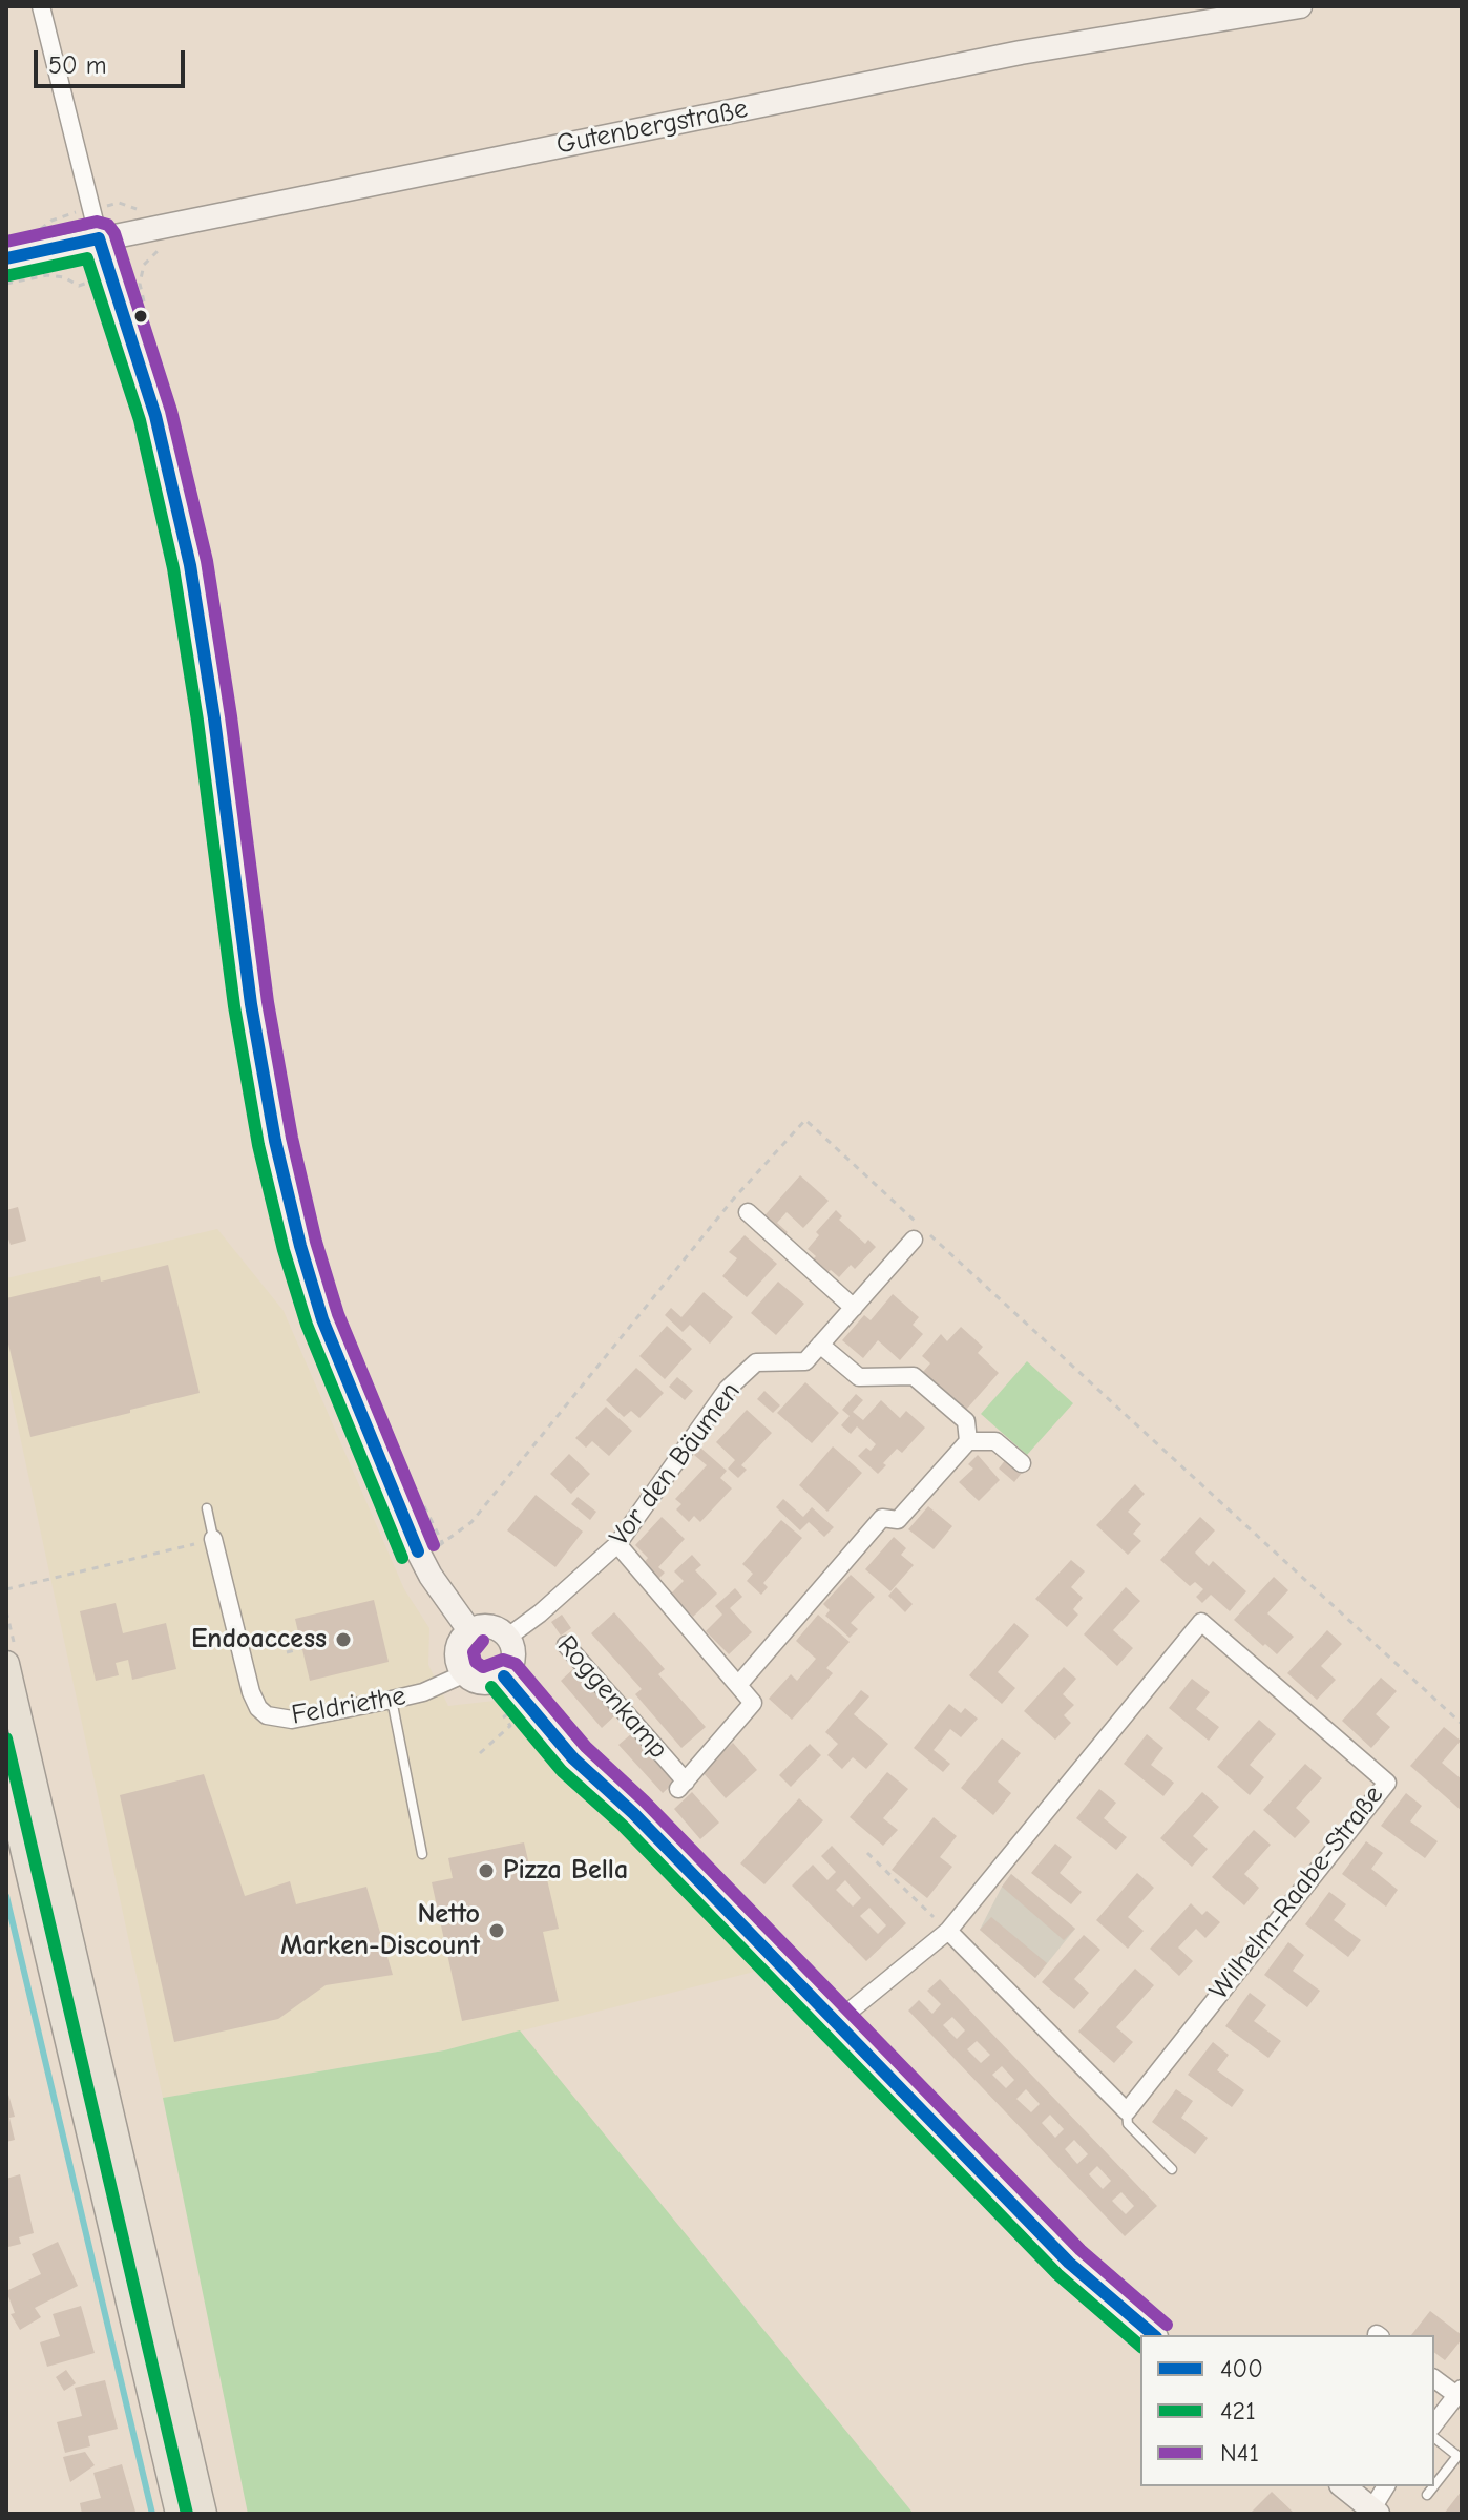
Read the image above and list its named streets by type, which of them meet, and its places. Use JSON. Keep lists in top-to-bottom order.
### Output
{
  "streets": {
    "street": [
      "Gutenbergstraße",
      "Vor den Bäumen",
      "Roggenkamp",
      "Feldriethe",
      "Wilhelm-Raabe-Straße"
    ]
  },
  "crossings": [
    ["Vor den Bäumen", "Feldriethe"]
  ],
  "places": ["Endoaccess", "Pizza Bella", "Netto Marken-Discount"],
  "lines": ["transit line N41", "transit line 400", "transit line 421"],
  "legend": ["400", "421", "N41"],
  "scale_bar": "50 m"
}
